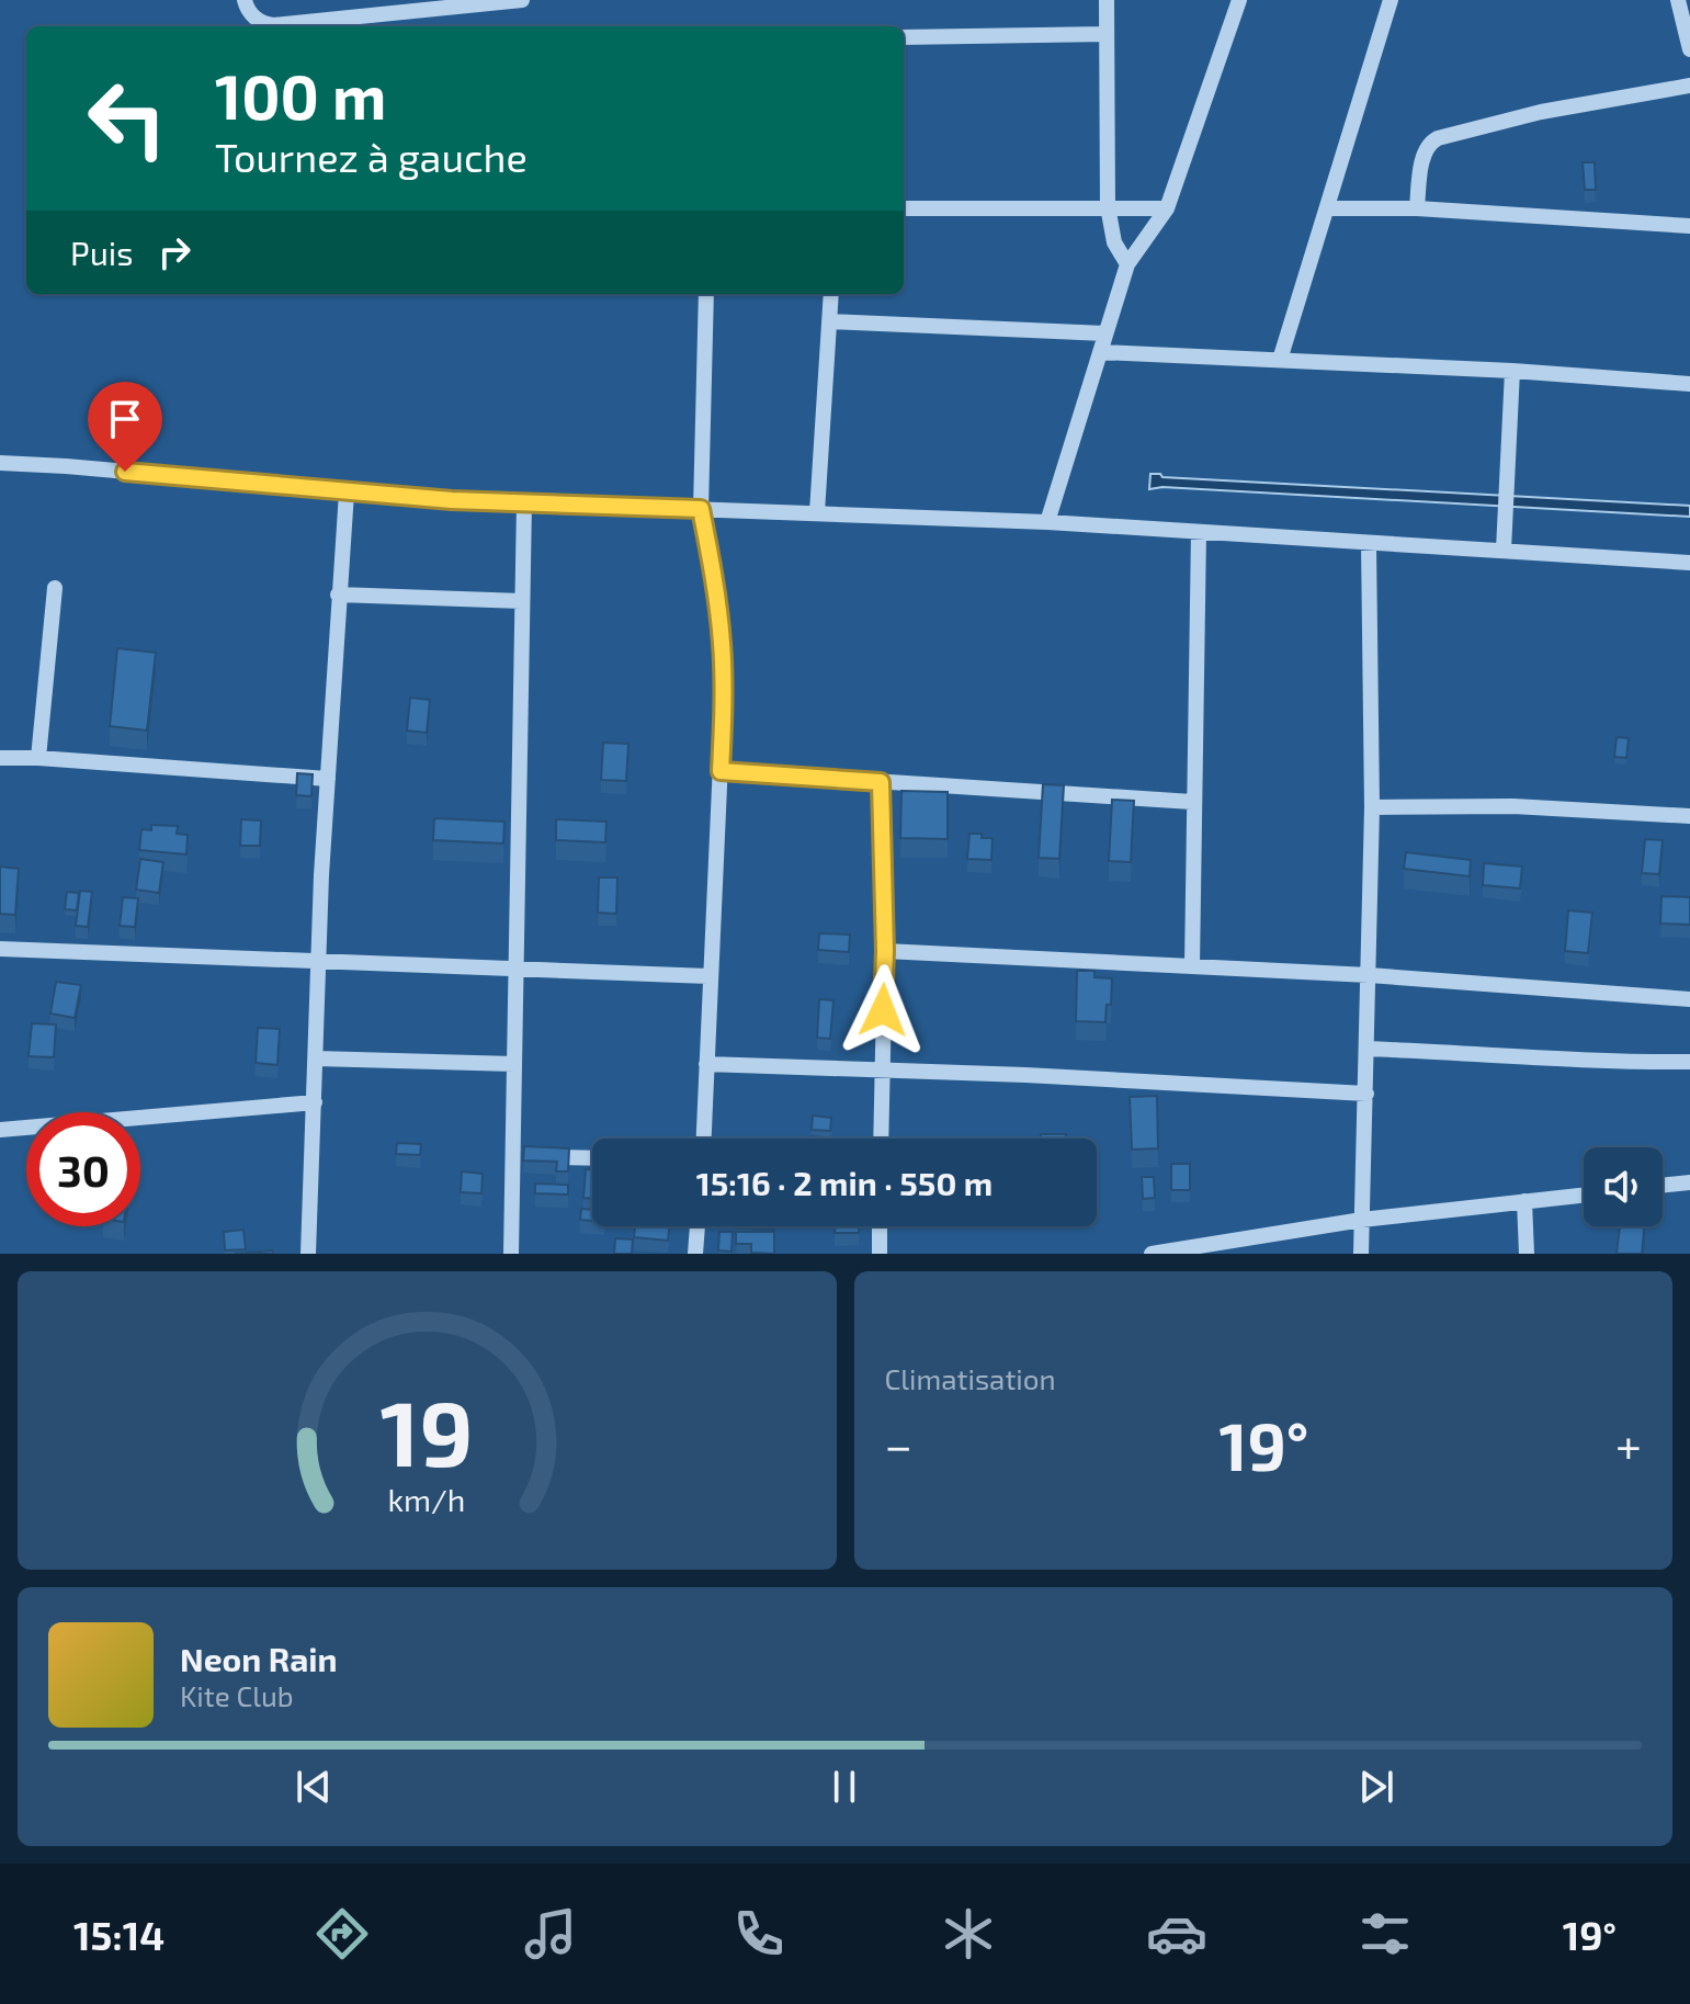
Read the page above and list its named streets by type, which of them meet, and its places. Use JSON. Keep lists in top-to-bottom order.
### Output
{
  "page": {
    "turn": ["100 m", "Tournez à gauche"],
    "then": "Puis",
    "limit": "30",
    "trip": "15:16 · 2 min · 550 m",
    "tile": "Climatisation",
    "heat": ["−", "19°", "+"],
    "song": ["Neon Rain", "Kite Club"],
    "tabs": ["15:14", "19°"],
    "gauge": ["19", "km/h"]
  }
}
